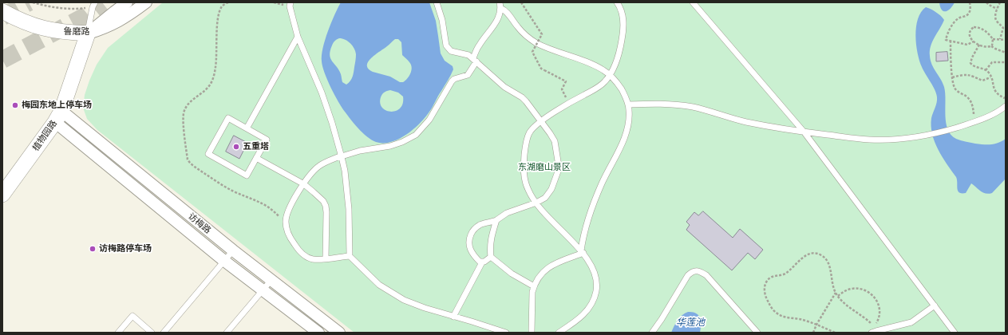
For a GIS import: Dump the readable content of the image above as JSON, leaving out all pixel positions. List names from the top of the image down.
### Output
{
  "streets": {
    "street": ["鲁磨路", "植物园路", "访梅路"]
  },
  "crossings": [
    ["鲁磨路", "植物园路"],
    ["植物园路", "访梅路"]
  ],
  "water": ["华莲池"],
  "parks": ["东湖磨山景区"],
  "places": ["梅园东地上停车场", "五重塔", "访梅路停车场"]
}
